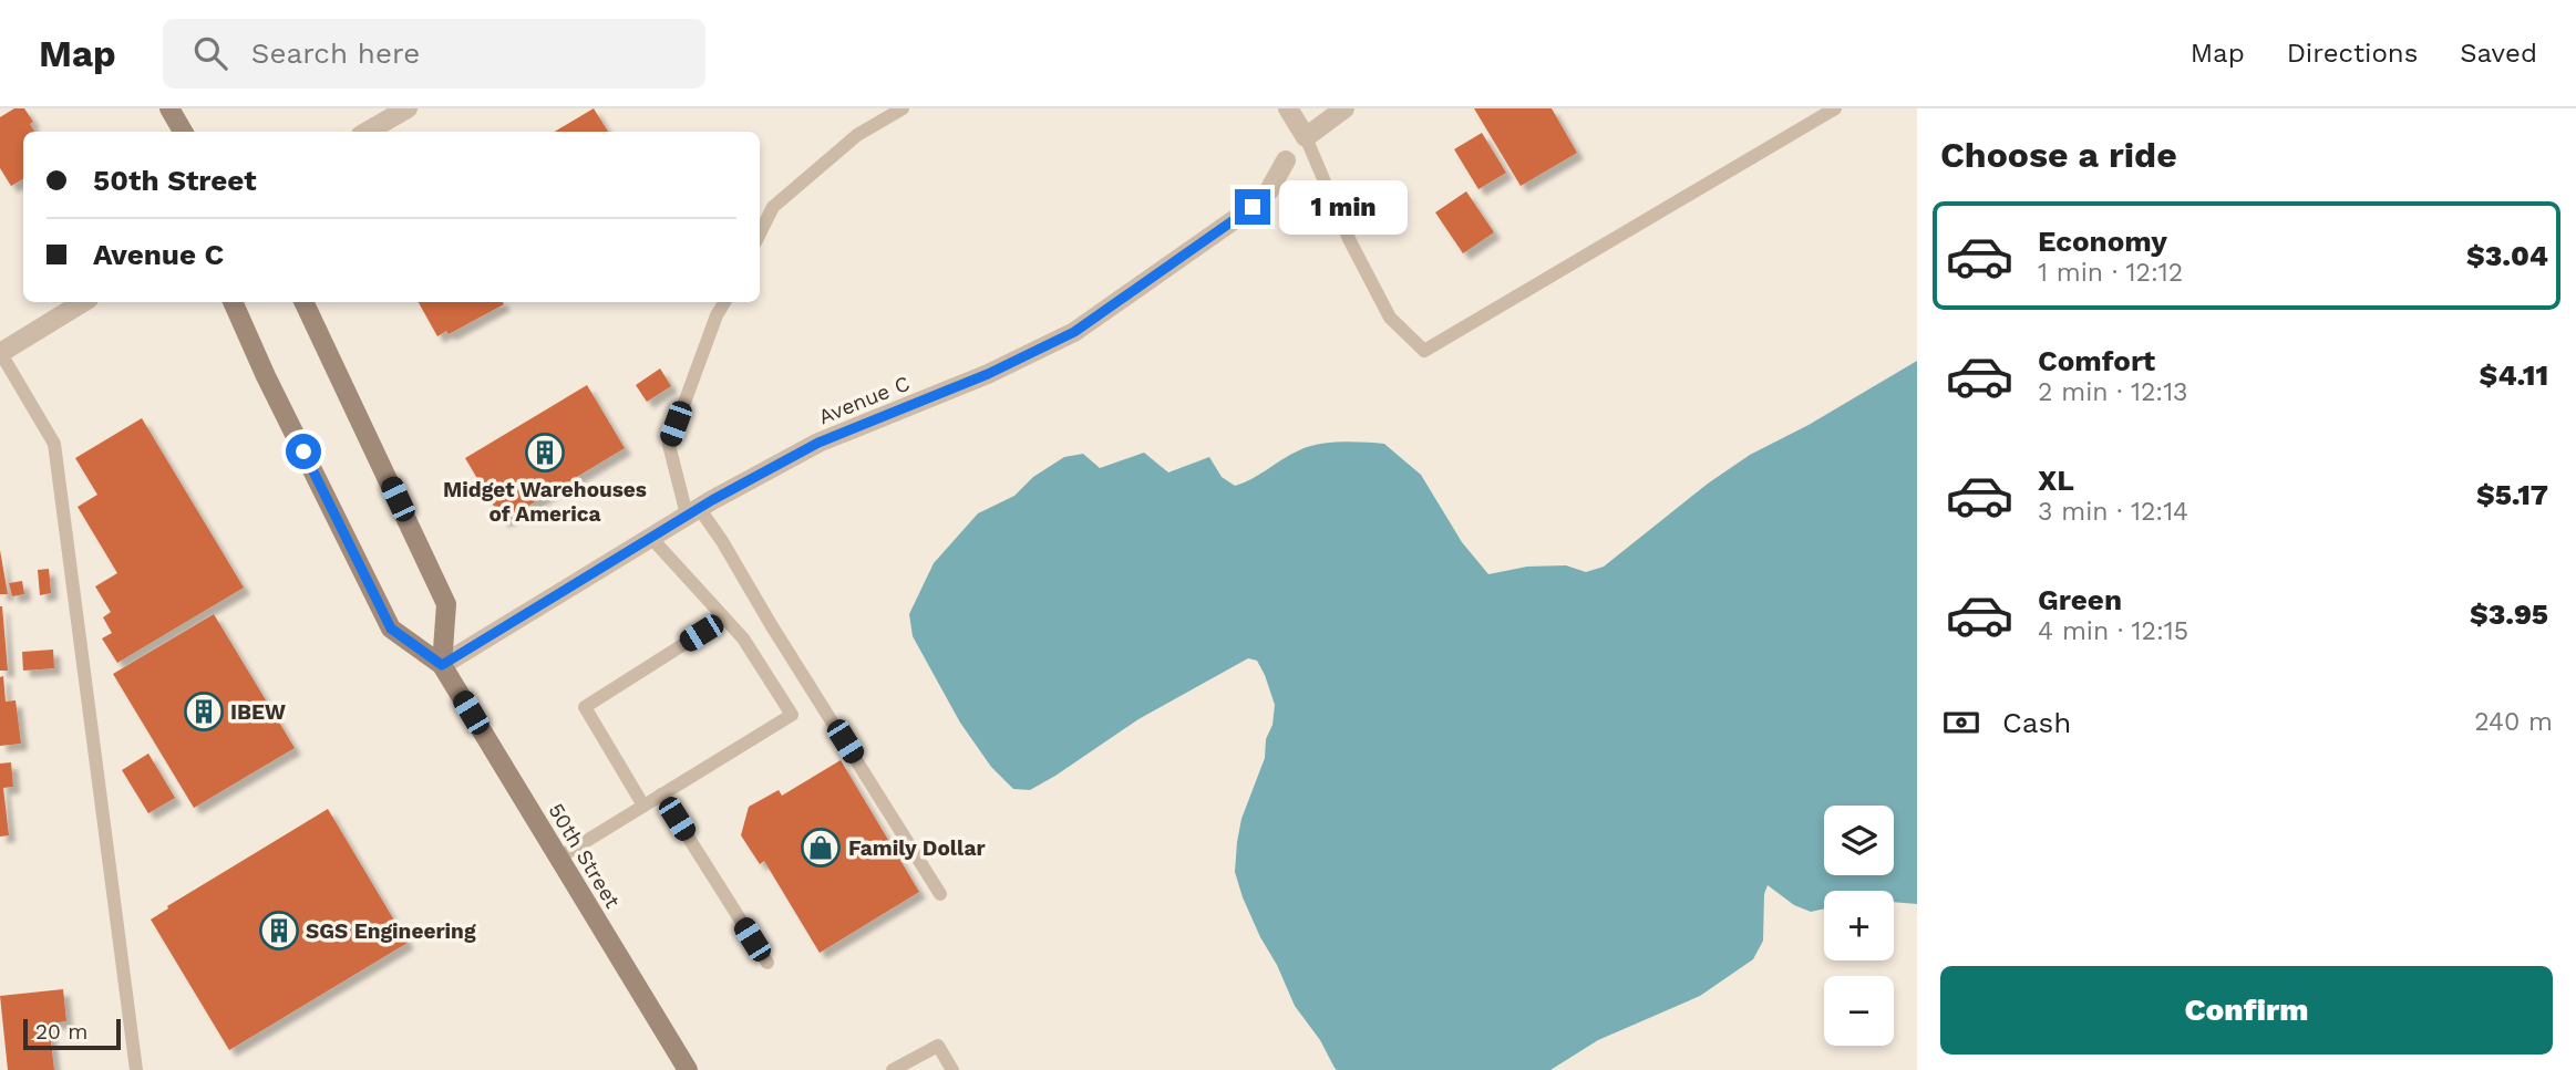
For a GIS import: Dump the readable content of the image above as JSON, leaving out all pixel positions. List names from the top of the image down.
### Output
{
  "streets": {
    "main road": ["50th Street"],
    "street": ["Avenue C"]
  },
  "crossings": [
    ["Avenue C", "50th Street"]
  ],
  "places": {
    "building": ["Midget Warehouses of America", "IBEW", "SGS Engineering"],
    "shop": ["Family Dollar"]
  },
  "scale_bar": "20 m",
  "page": {
    "header": "Map",
    "search": "Search here",
    "nav": ["Map", "Directions", "Saved"],
    "heading": "Choose a ride",
    "banner": ["50th Street", "Avenue C"],
    "bubble": "1 min",
    "list": [
      {
        "name": "Economy",
        "note": "1 min · 12:12",
        "value": "$3.04"
      },
      {
        "name": "Comfort",
        "note": "2 min · 12:13",
        "value": "$4.11"
      },
      {
        "name": "XL",
        "note": "3 min · 12:14",
        "value": "$5.17"
      },
      {
        "name": "Green",
        "note": "4 min · 12:15",
        "value": "$3.95"
      }
    ],
    "pay": ["Cash", "240 m"],
    "map_buttons": ["+", "−"],
    "buttons": "Confirm",
    "scale": "20 m"
  }
}
